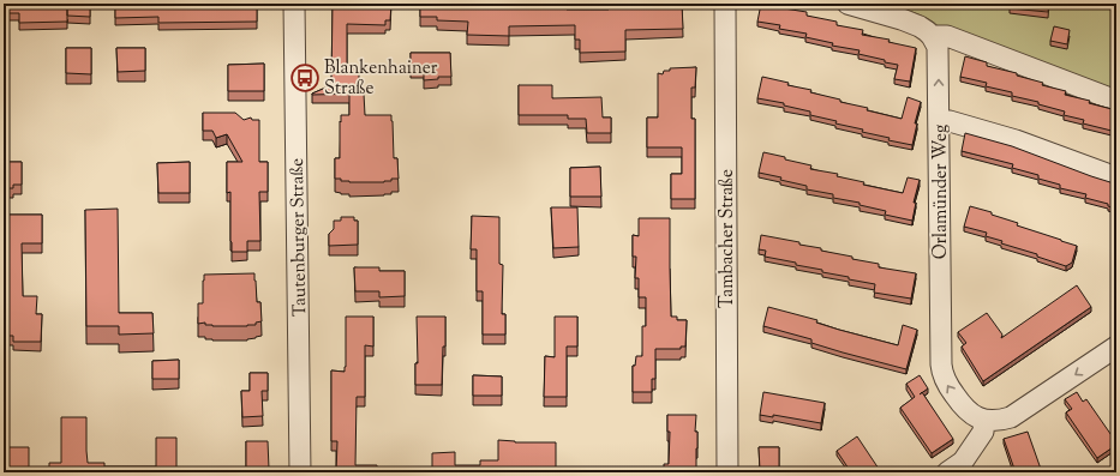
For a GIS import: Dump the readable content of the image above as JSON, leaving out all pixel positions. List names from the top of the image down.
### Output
{
  "streets": {
    "street": ["Orlamünder Weg", "Tautenburger Straße", "Tambacher Straße"]
  },
  "one_way": ["Orlamünder Weg"],
  "places": {
    "bus stop": ["Blankenhainer Straße"]
  }
}
